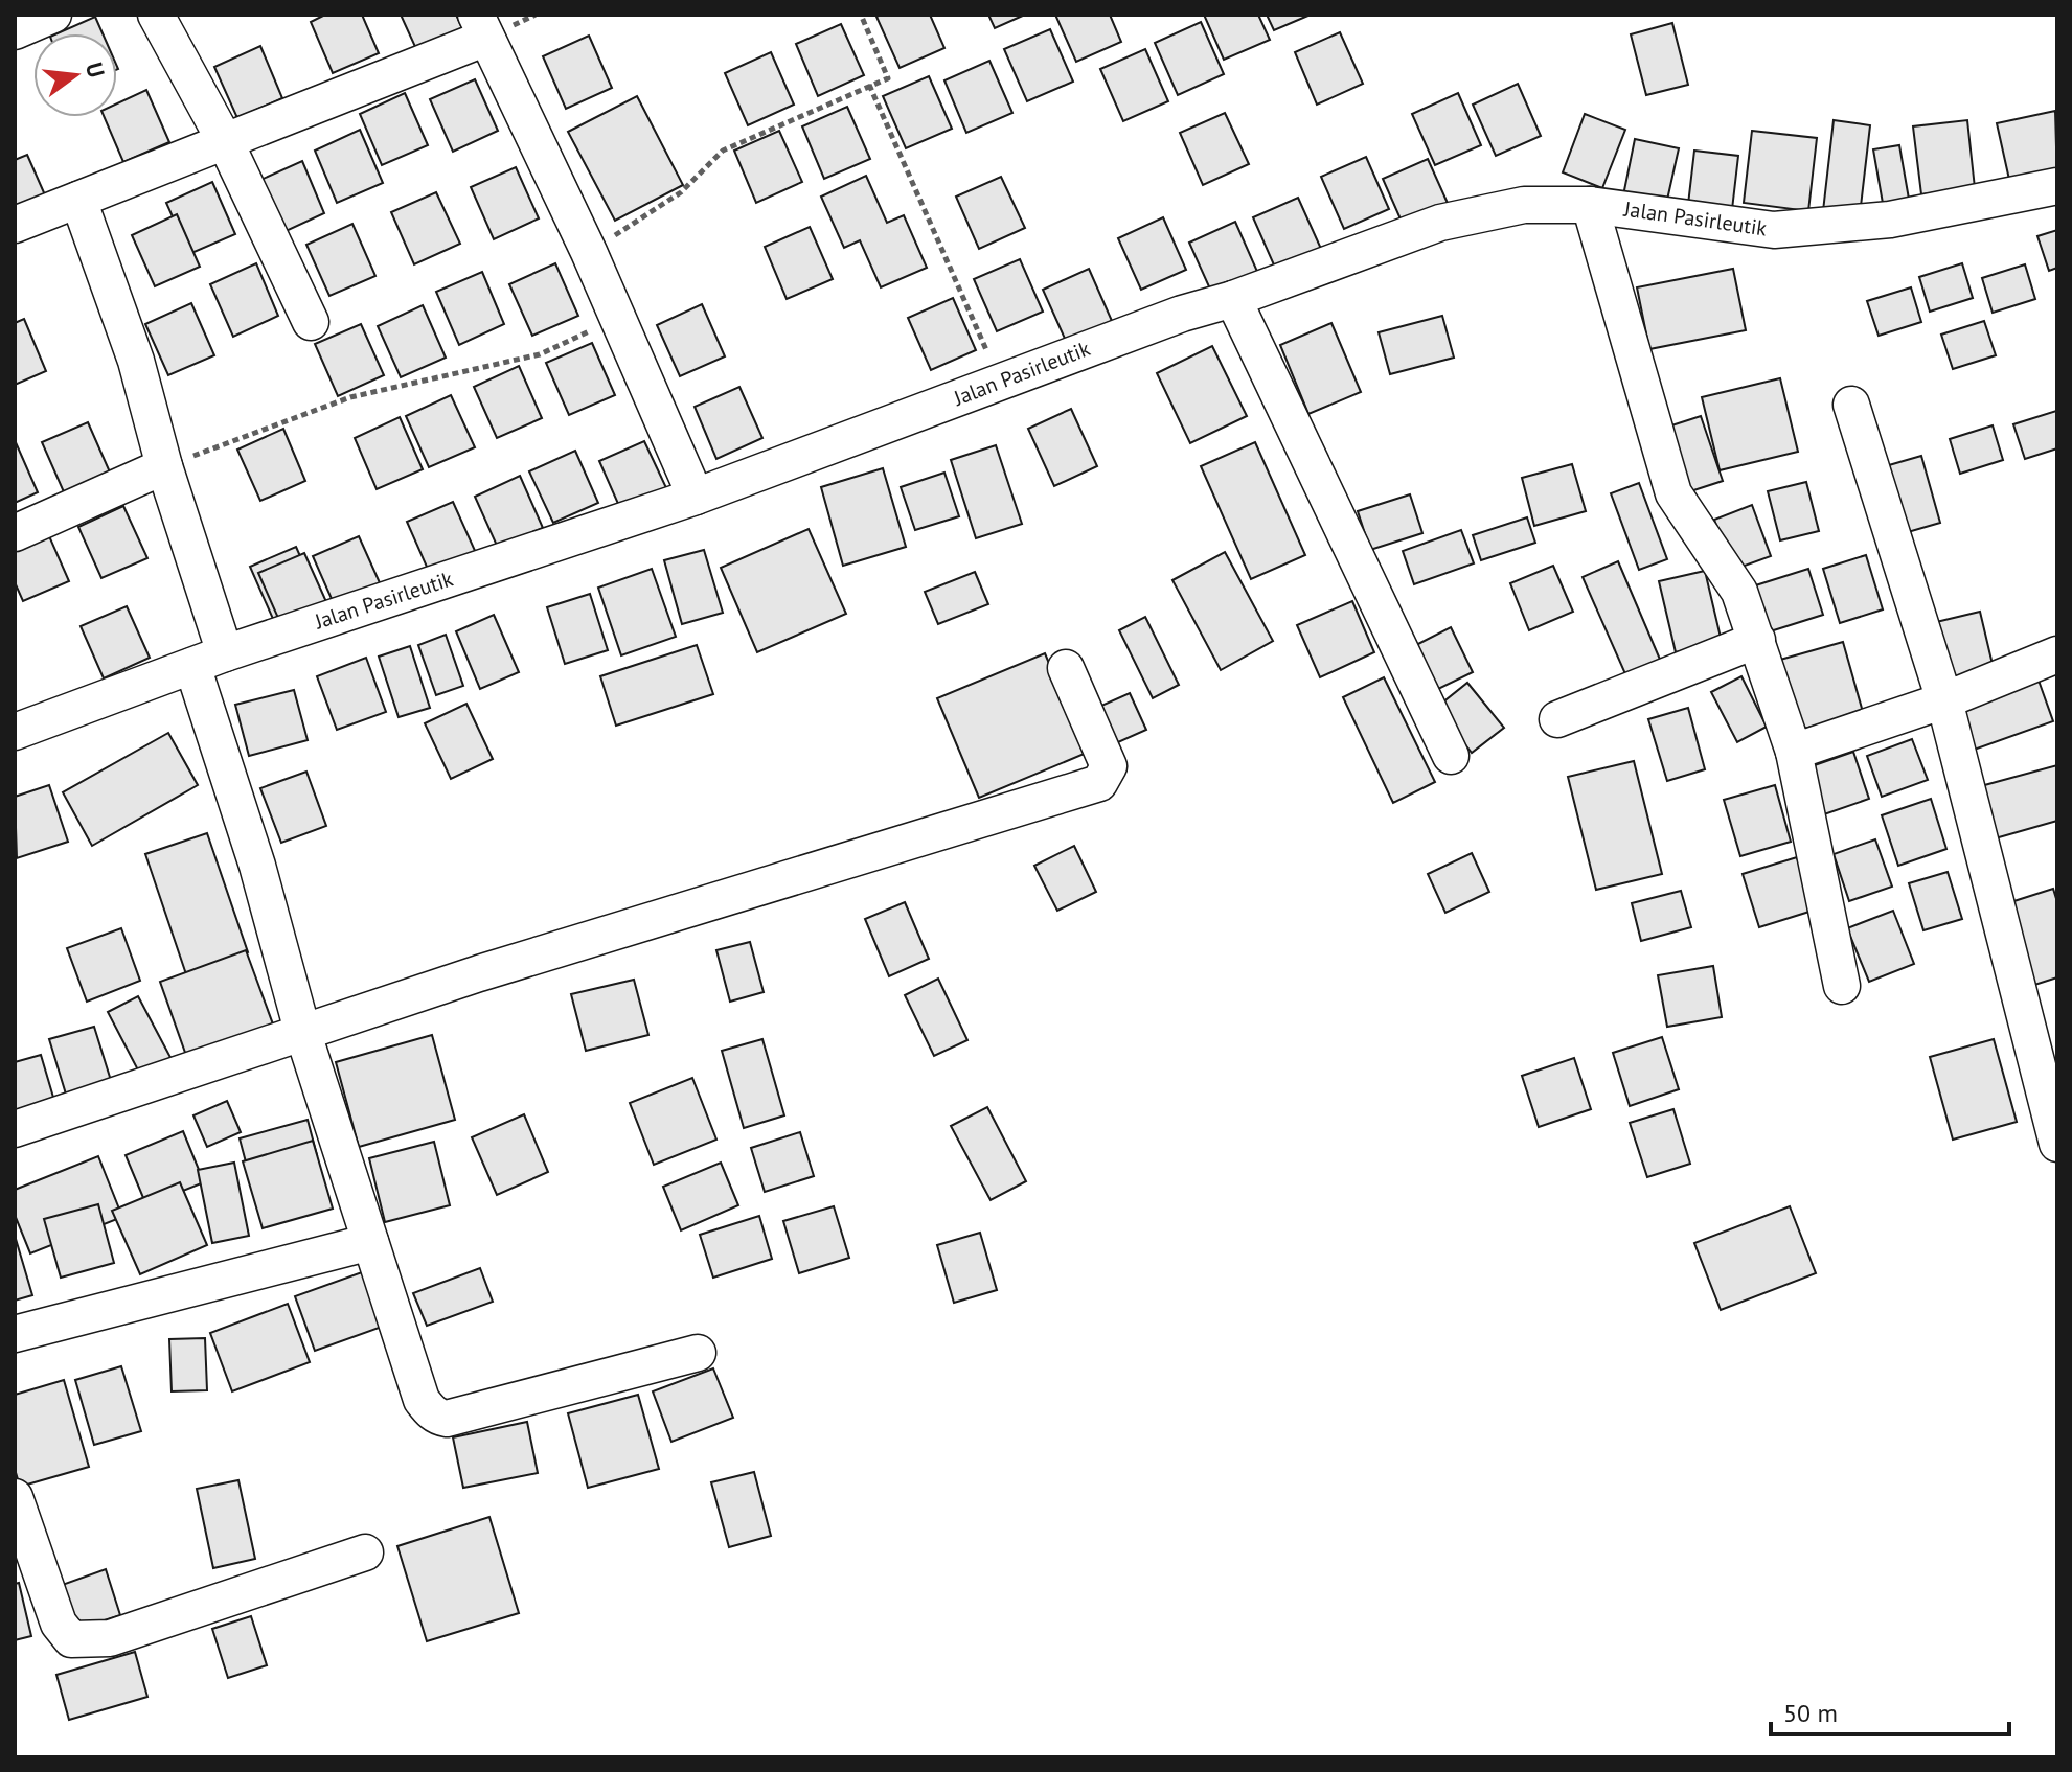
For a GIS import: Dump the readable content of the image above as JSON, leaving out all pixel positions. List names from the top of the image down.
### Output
{
  "streets": {
    "street": ["Jalan Pasirleutik"]
  },
  "scale_bar": "50 m",
  "north": "right"
}
